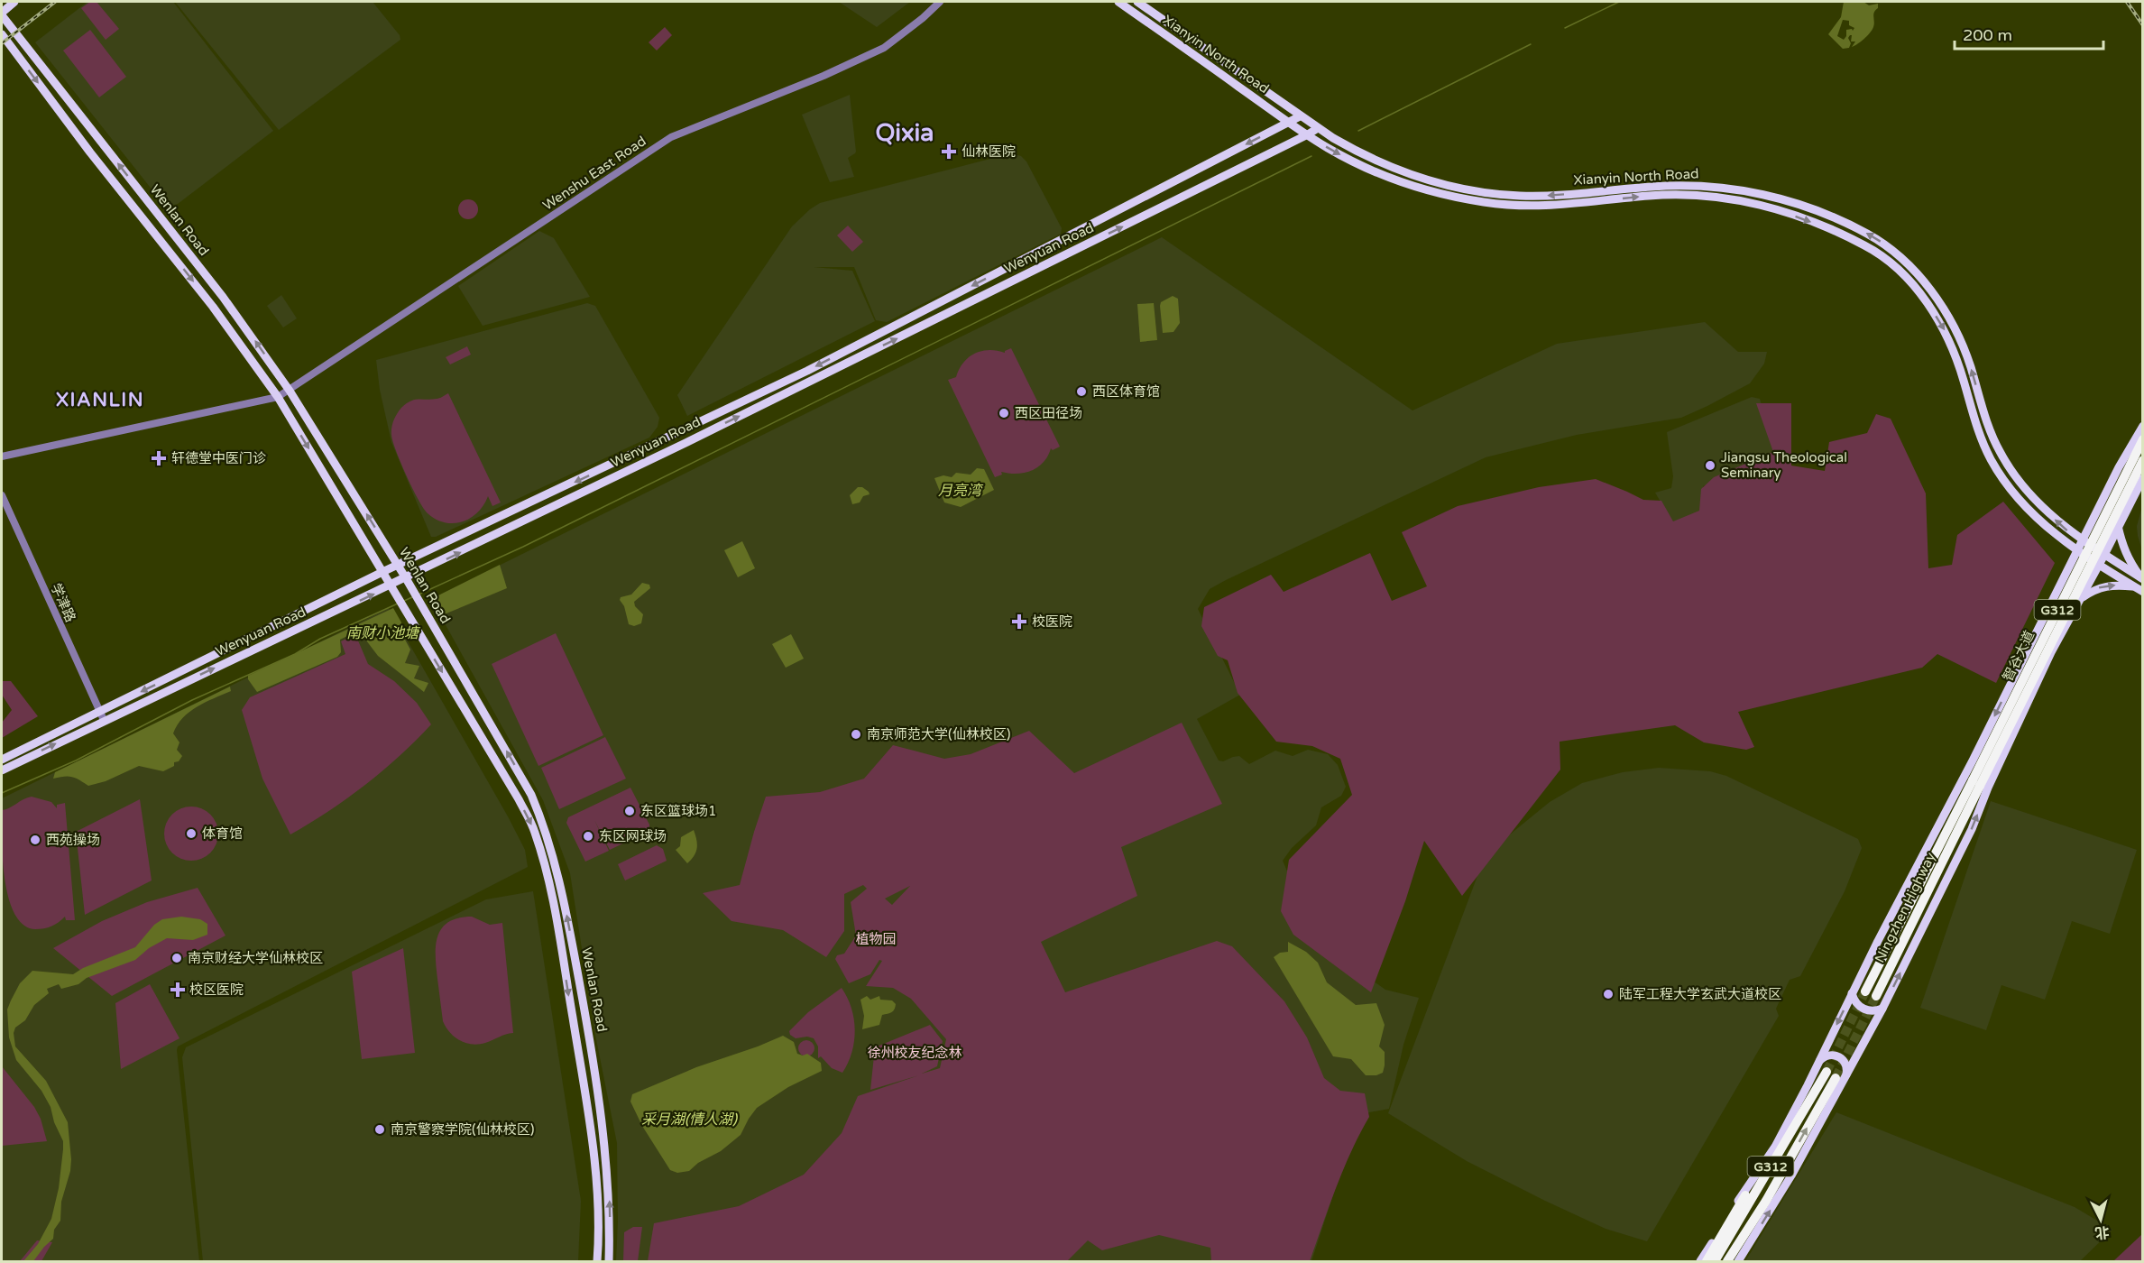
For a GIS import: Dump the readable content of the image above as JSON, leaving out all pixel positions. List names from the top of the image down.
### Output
{
  "streets": {
    "highway": ["G312", "智谷大道"],
    "main road": ["Xianyin North Road", "Wenlan Road", "Wenyuan Road"],
    "street": ["Wenshu East Road", "学津路"]
  },
  "crossings": [
    ["Xianyin North Road", "Wenyuan Road"],
    ["Wenshu East Road", "Wenlan Road"],
    ["Wenlan Road", "Wenyuan Road"],
    ["Wenyuan Road", "学津路"]
  ],
  "districts": ["Qixia", "XIANLIN"],
  "water": ["月亮湾", "南财小池塘", "采月湖(情人湖)"],
  "parks": ["植物园", "徐州校友纪念林"],
  "places": {
    "health": [
      "仙林医院",
      "轩德堂中医门诊",
      "校医院",
      "校区医院"
    ],
    "other": [
      "西区体育馆",
      "西区田径场",
      "Jiangsu Theological Seminary",
      "南京师范大学(仙林校区)",
      "东区篮球场1",
      "体育馆",
      "东区网球场",
      "西苑操场",
      "南京财经大学仙林校区",
      "陆军工程大学玄武大道校区",
      "南京警察学院(仙林校区)"
    ]
  },
  "scale_bar": "200 m",
  "north": "bottom"
}
